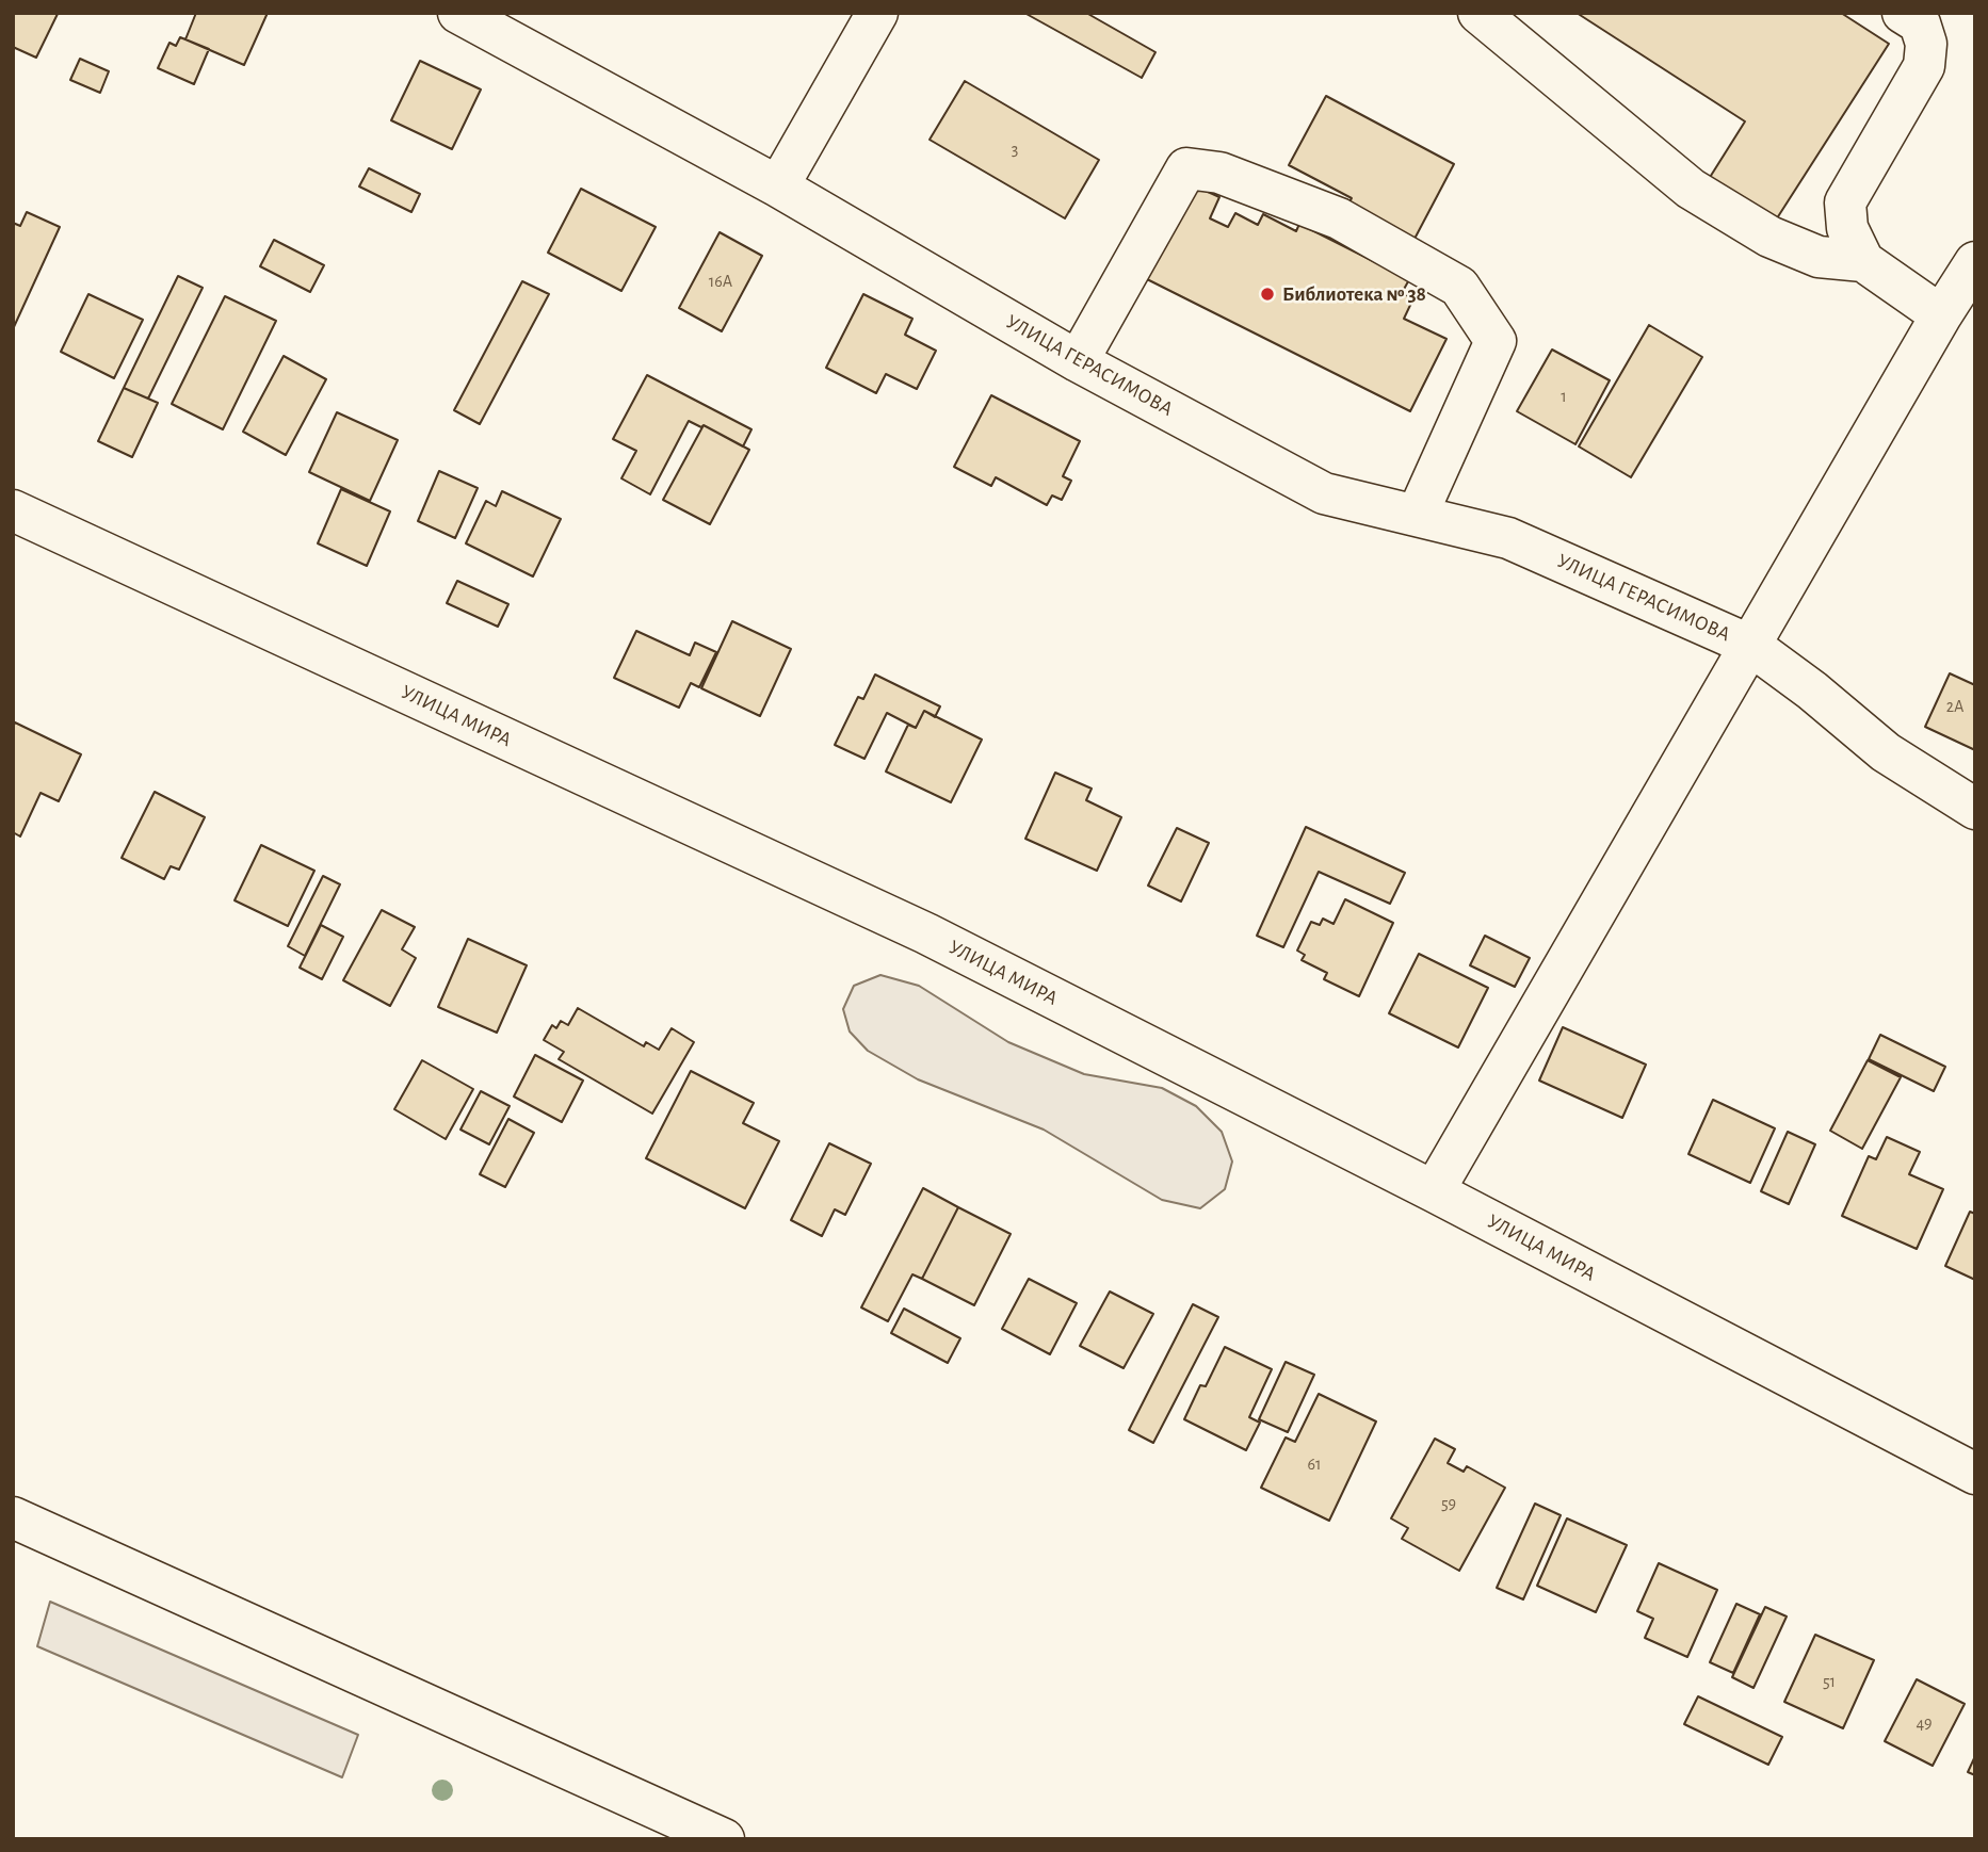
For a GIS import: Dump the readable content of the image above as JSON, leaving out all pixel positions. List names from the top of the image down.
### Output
{
  "streets": {
    "main road": ["УЛИЦА ГЕРАСИМОВА", "УЛИЦА МИРА"]
  },
  "places": ["Библиотека № 38"],
  "house_numbers": [
    "3",
    "16А",
    "1",
    "2А",
    "61",
    "59",
    "51",
    "49"
  ]
}
